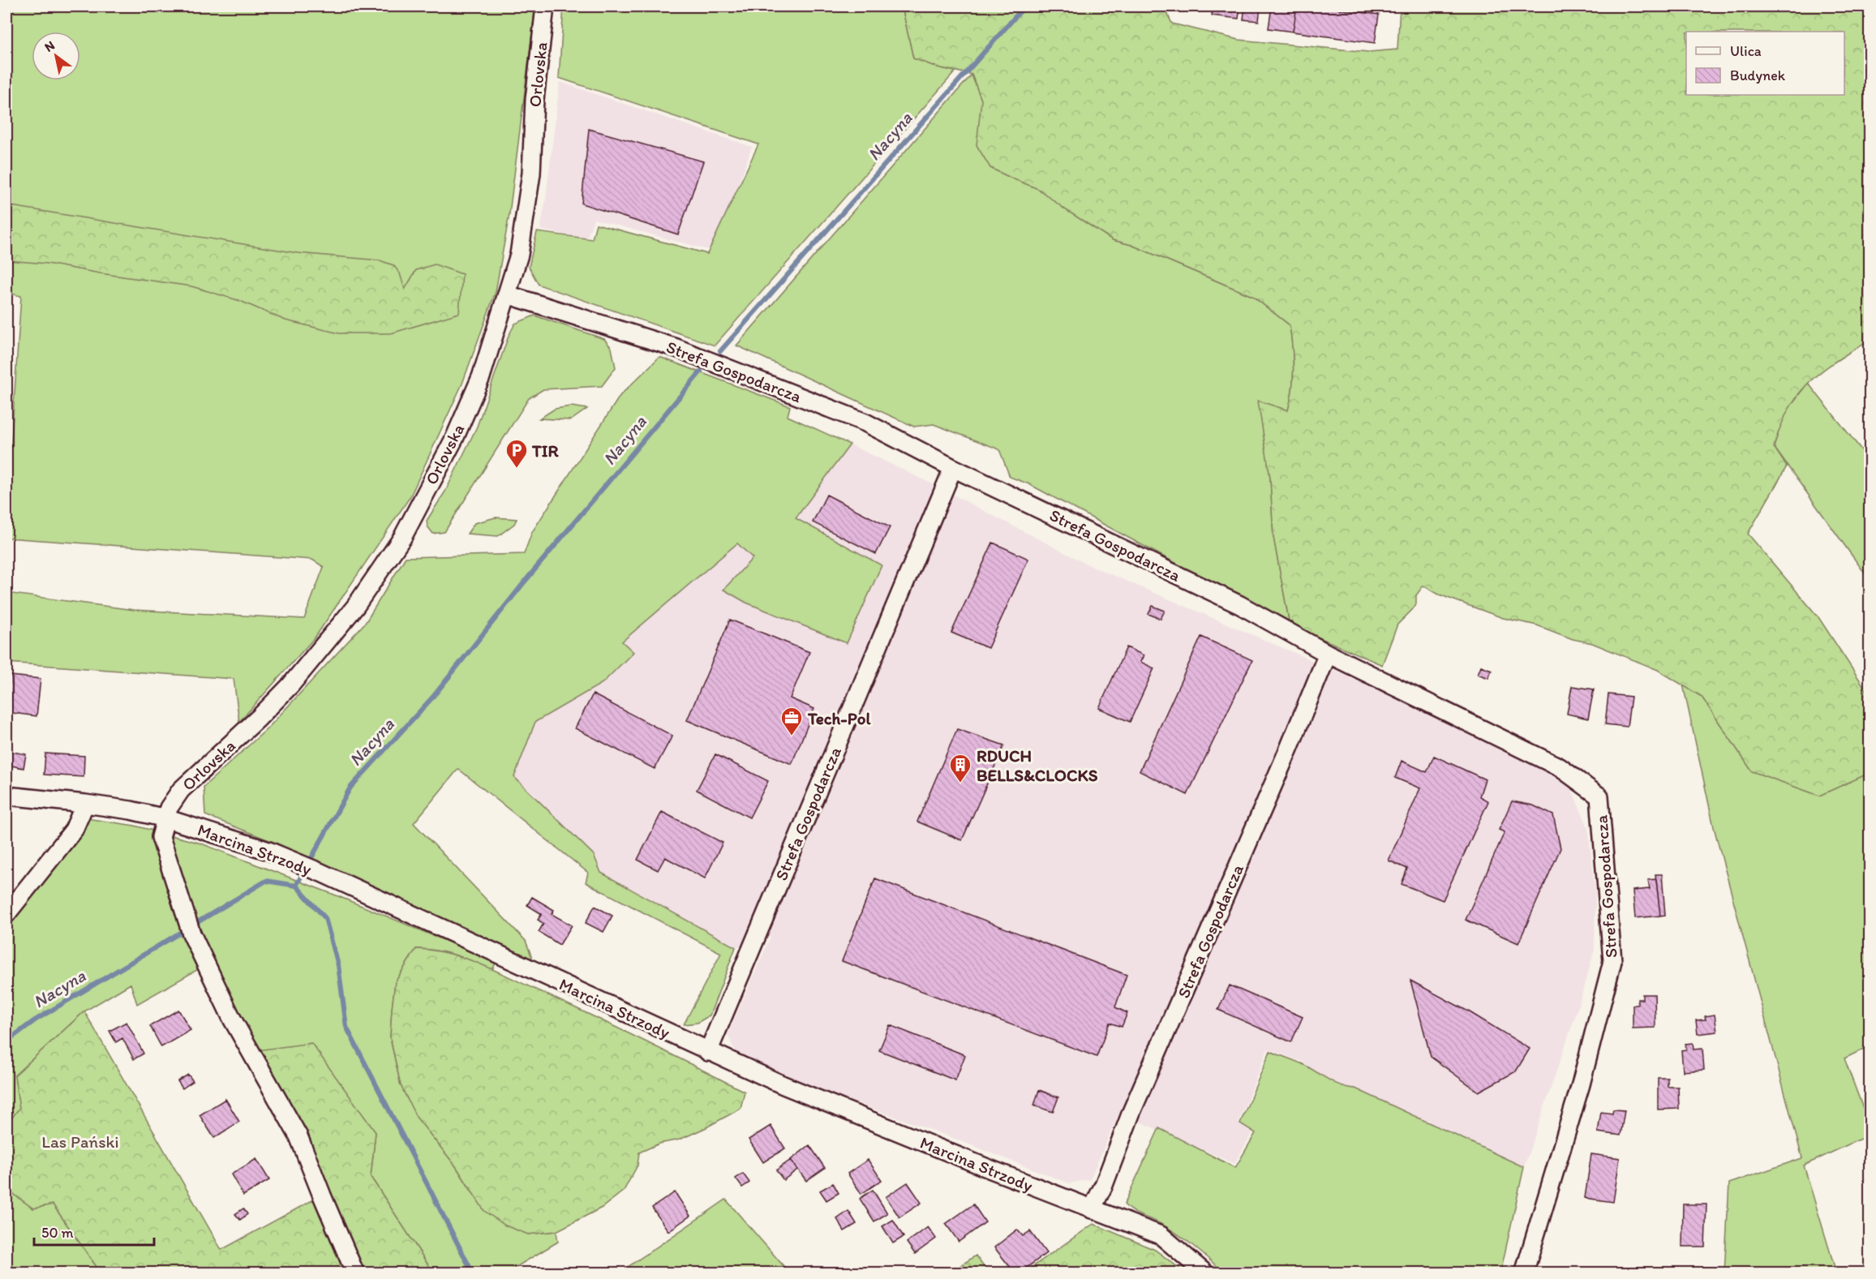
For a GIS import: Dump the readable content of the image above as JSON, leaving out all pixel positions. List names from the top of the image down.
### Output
{
  "streets": {
    "street": ["Orlovska", "Strefa Gospodarcza", "Marcina Strzody"]
  },
  "crossings": [
    ["Orlovska", "Strefa Gospodarcza"],
    ["Orlovska", "Marcina Strzody"],
    ["Strefa Gospodarcza", "Marcina Strzody"]
  ],
  "water": ["Nacyna"],
  "parks": ["Las Pański"],
  "places": {
    "parking": ["TIR"],
    "office": ["Tech-Pol"],
    "building": ["RDUCH BELLS&CLOCKS"]
  },
  "legend": ["Ulica", "Budynek"],
  "scale_bar": "50 m",
  "north": "top left"
}
